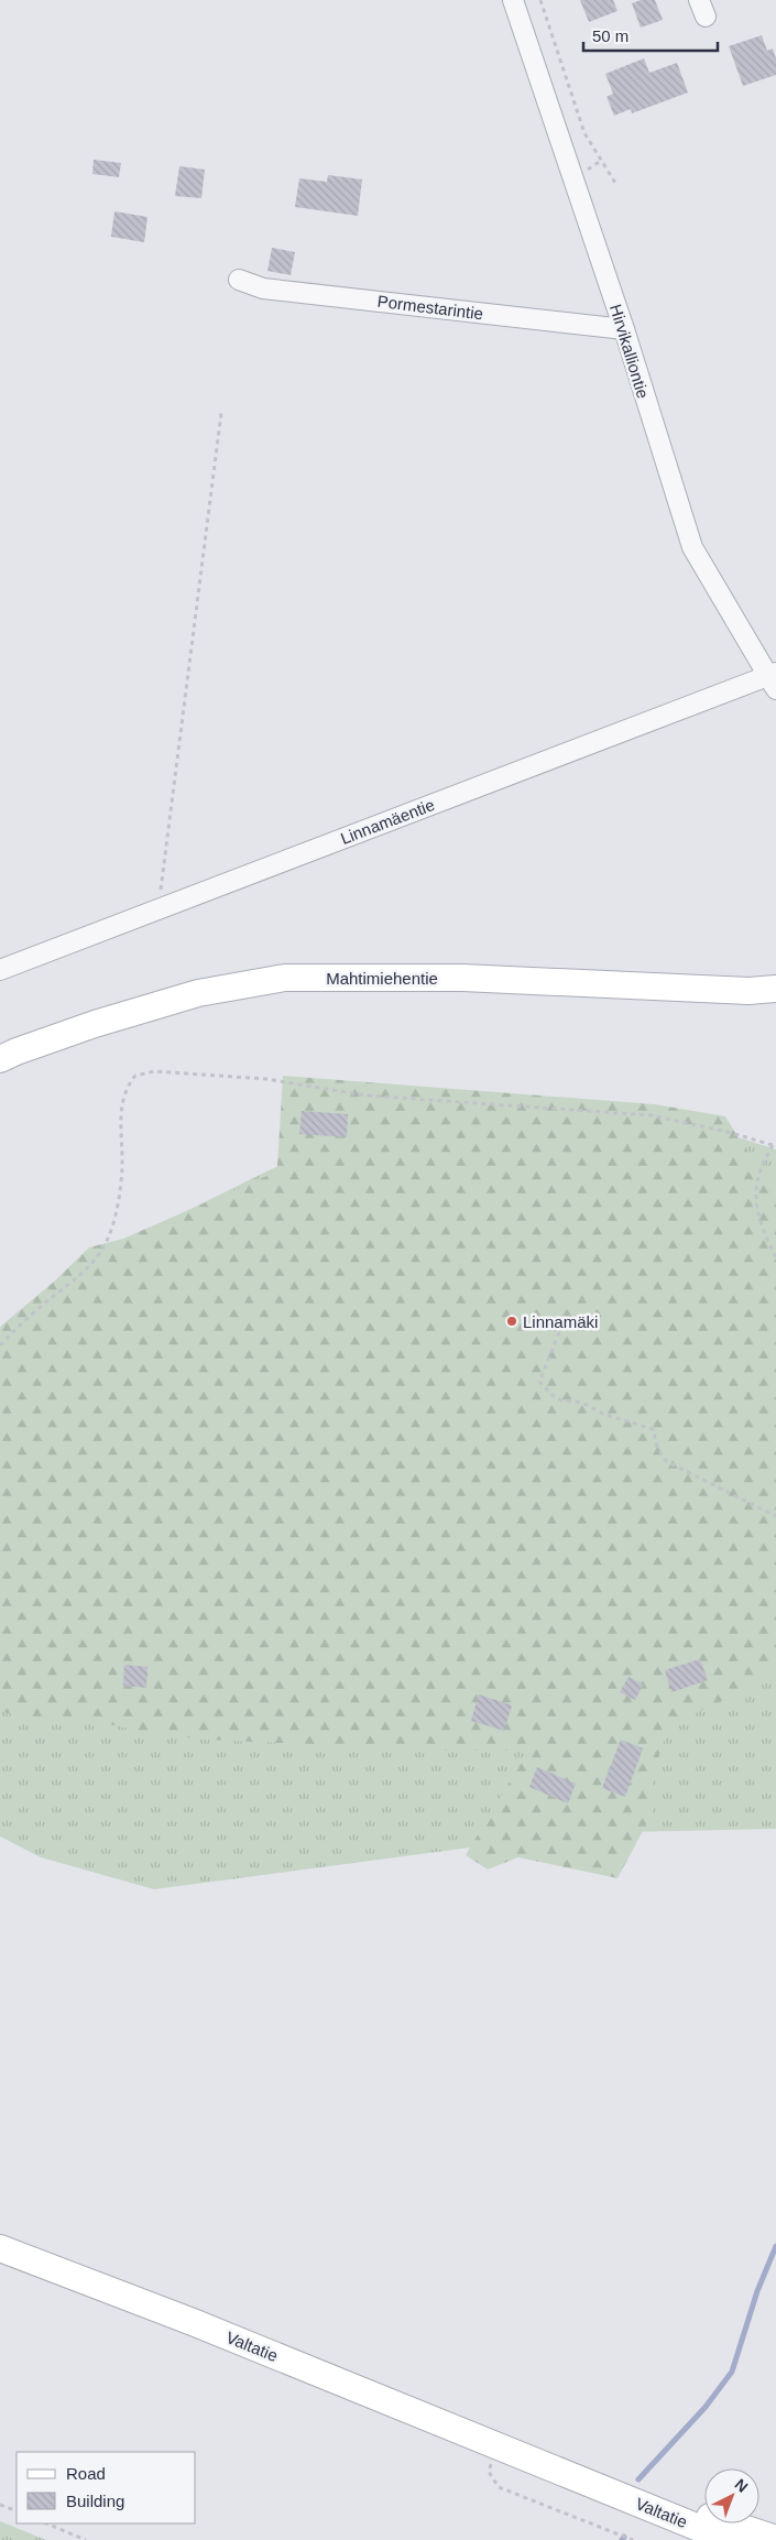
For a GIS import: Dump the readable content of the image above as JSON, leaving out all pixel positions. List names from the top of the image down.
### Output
{
  "streets": {
    "main road": ["Mahtimiehentie", "Valtatie"],
    "street": ["Pormestarintie", "Hirvikalliontie", "Linnamäentie"]
  },
  "crossings": [
    ["Pormestarintie", "Hirvikalliontie"],
    ["Hirvikalliontie", "Linnamäentie"]
  ],
  "places": ["Linnamäki"],
  "legend": ["Road", "Building"],
  "scale_bar": "50 m",
  "north": "top right"
}
